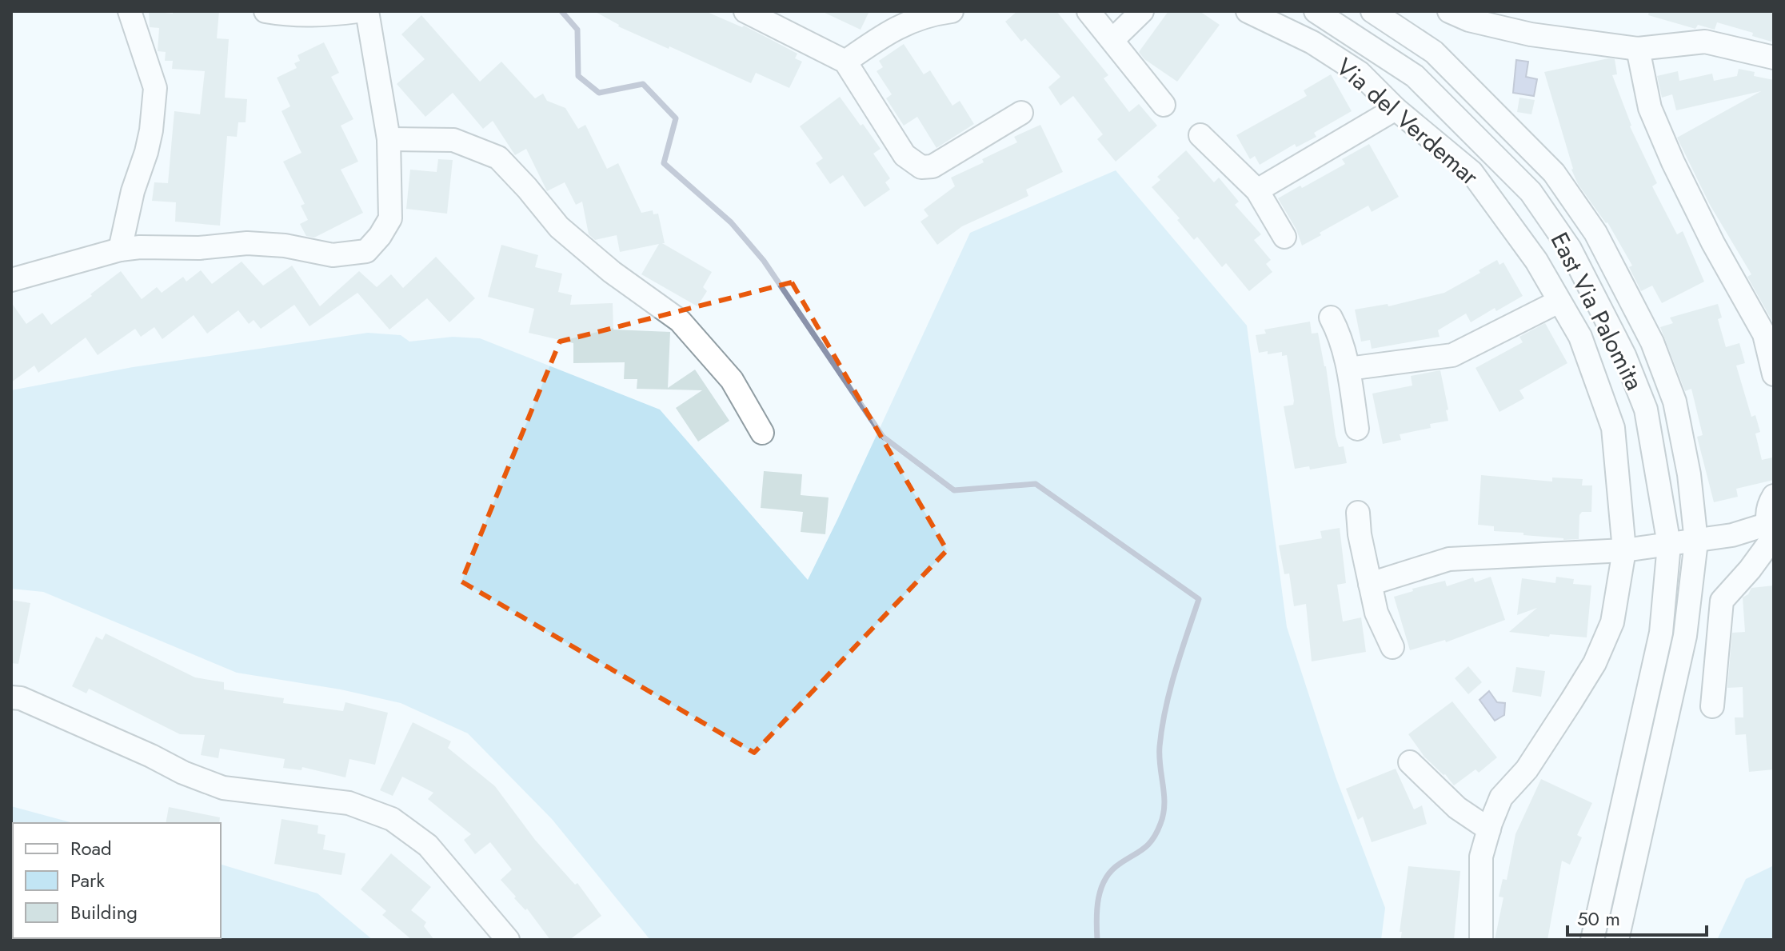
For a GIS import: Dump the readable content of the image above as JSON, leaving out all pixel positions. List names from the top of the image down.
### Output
{
  "streets": {
    "street": ["Via del Verdemar", "East Via Palomita"]
  },
  "legend": ["Road", "Park", "Building"],
  "scale_bar": "50 m"
}
